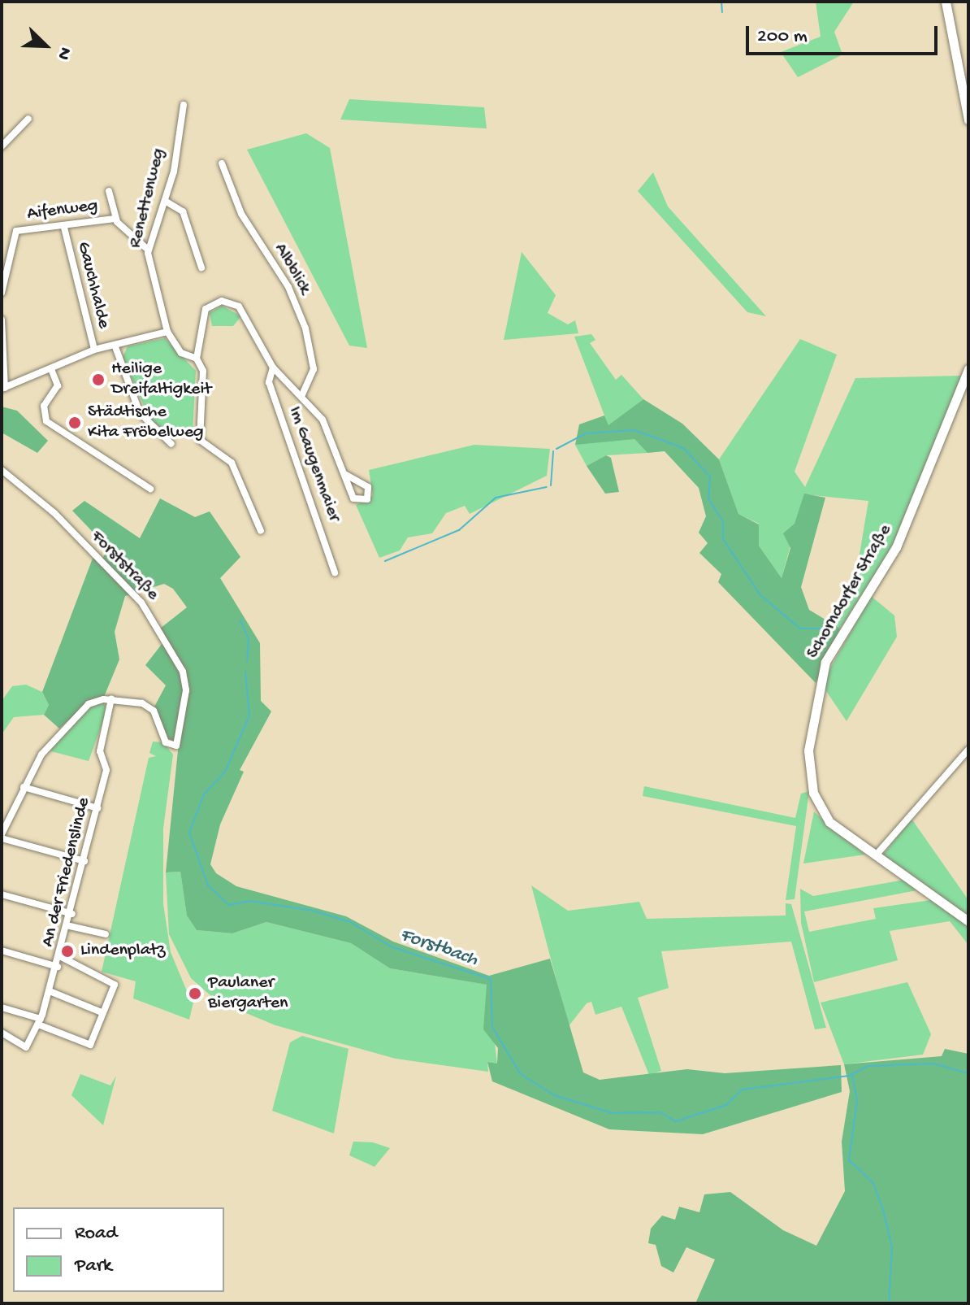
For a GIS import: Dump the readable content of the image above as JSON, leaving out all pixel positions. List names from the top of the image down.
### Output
{
  "streets": {
    "main road": ["Schorndorfer Straße"],
    "street": [
      "Renettenweg",
      "Aifenweg",
      "Albblick",
      "Gauchhalde",
      "Im Gaugenmaier",
      "Forststraße",
      "An der Friedenslinde"
    ]
  },
  "crossings": [
    ["Renettenweg", "Aifenweg"],
    ["Aifenweg", "Gauchhalde"],
    ["Forststraße", "An der Friedenslinde"]
  ],
  "water": ["Forstbach"],
  "places": [
    "Heilige Dreifaltigkeit",
    "Städtische Kita Fröbelweg",
    "Lindenplatz",
    "Paulaner Biergarten"
  ],
  "legend": ["Road", "Park"],
  "scale_bar": "200 m",
  "north": "bottom right"
}
